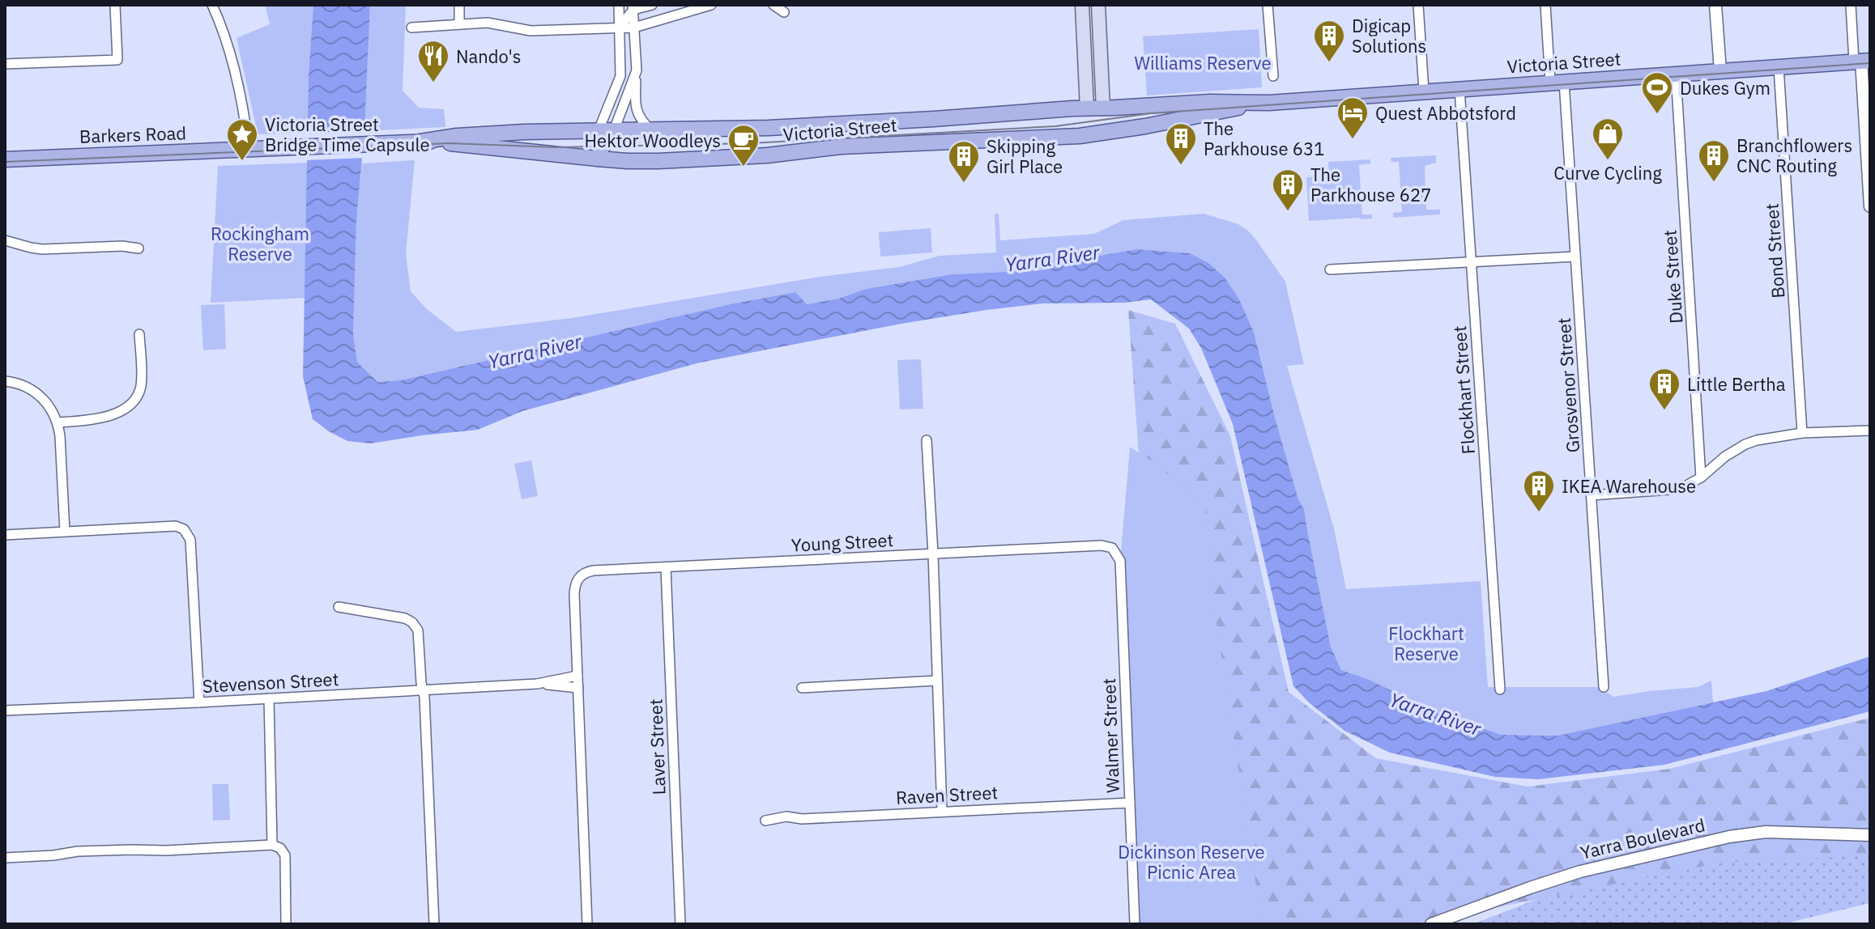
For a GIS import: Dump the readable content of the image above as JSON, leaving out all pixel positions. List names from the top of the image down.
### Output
{
  "streets": {
    "main road": ["Victoria Street", "Barkers Road"],
    "street": [
      "Bond Street",
      "Duke Street",
      "Grosvenor Street",
      "Flockhart Street",
      "Young Street",
      "Stevenson Street",
      "Walmer Street",
      "Laver Street",
      "Raven Street",
      "Yarra Boulevard"
    ]
  },
  "crossings": [
    ["Victoria Street", "Barkers Road"],
    ["Victoria Street", "Bond Street"],
    ["Victoria Street", "Duke Street"],
    ["Victoria Street", "Grosvenor Street"],
    ["Victoria Street", "Flockhart Street"],
    ["Young Street", "Stevenson Street"],
    ["Young Street", "Walmer Street"],
    ["Young Street", "Laver Street"],
    ["Walmer Street", "Raven Street"]
  ],
  "water": ["Yarra River"],
  "parks": [
    "Williams Reserve",
    "Rockingham Reserve",
    "Flockhart Reserve",
    "Dickinson Reserve Picnic Area"
  ],
  "places": {
    "building": [
      "Digicap Solutions",
      "The Parkhouse 631",
      "Branchflowers CNC Routing",
      "Skipping Girl Place",
      "The Parkhouse 627",
      "Little Bertha",
      "IKEA Warehouse"
    ],
    "restaurant": ["Nando's"],
    "sports": ["Dukes Gym"],
    "hotel": ["Quest Abbotsford"],
    "shop": ["Curve Cycling"],
    "place": ["Victoria Street Bridge Time Capsule"],
    "cafe": ["Hektor Woodleys"]
  }
}
